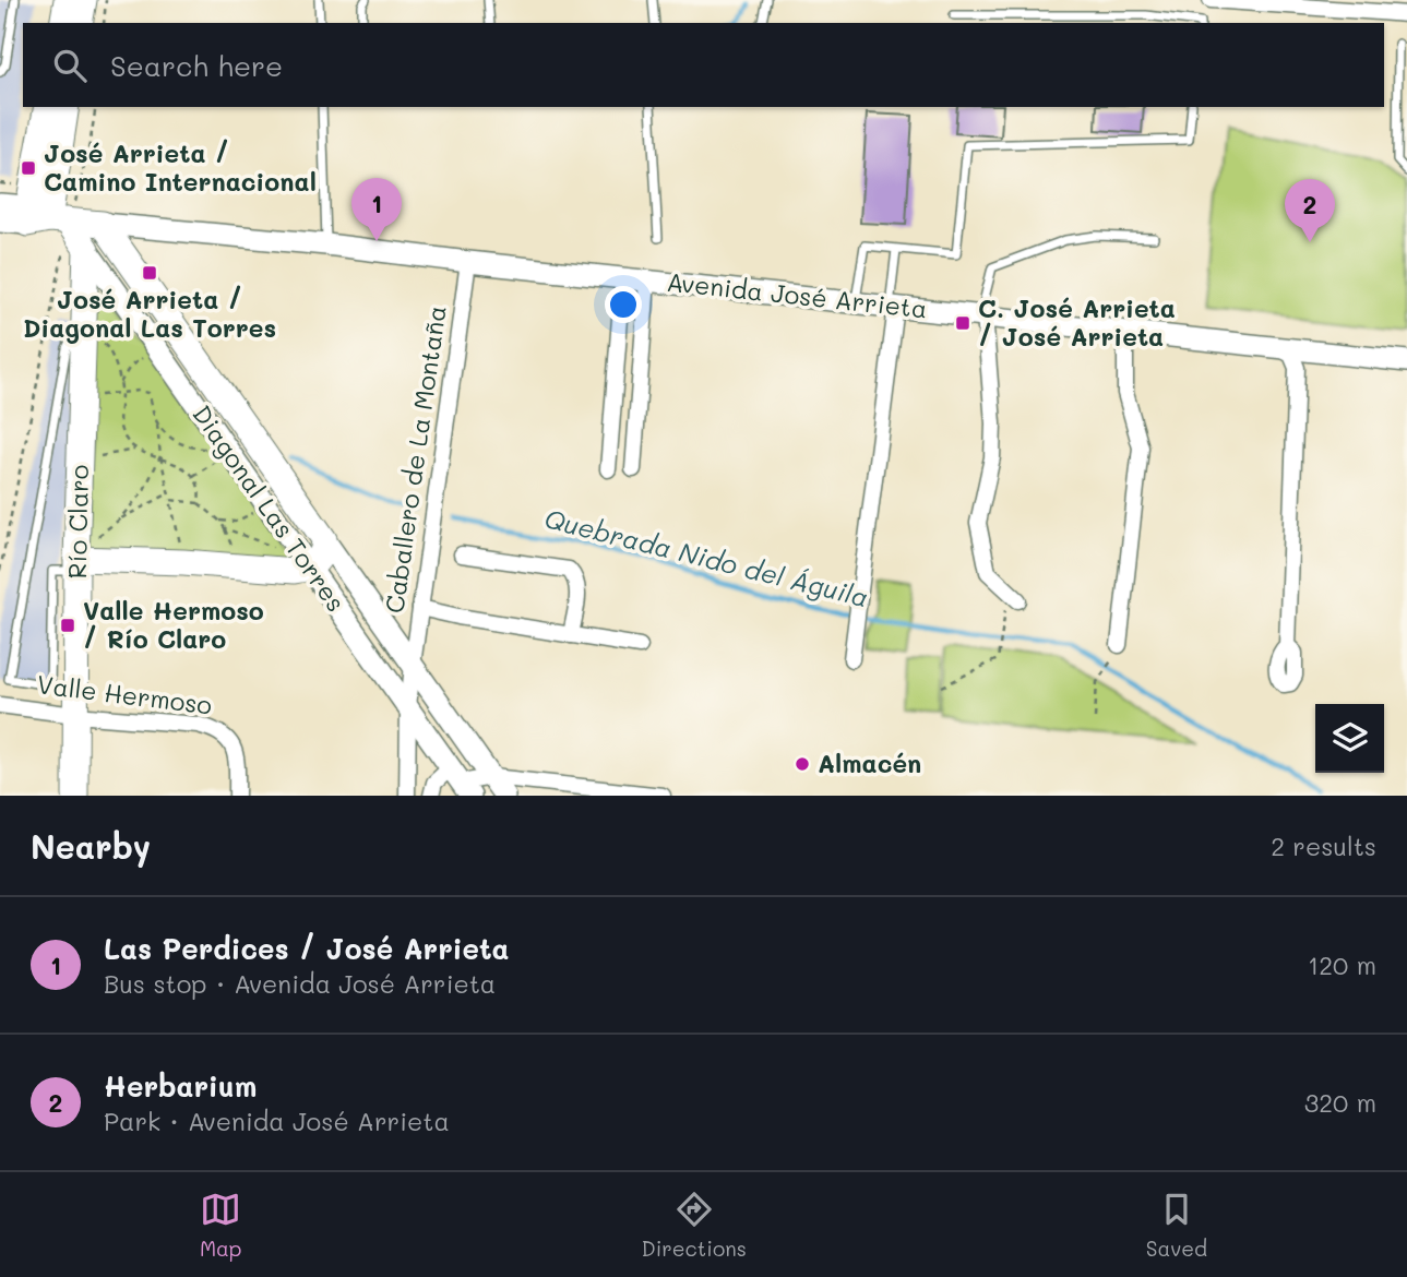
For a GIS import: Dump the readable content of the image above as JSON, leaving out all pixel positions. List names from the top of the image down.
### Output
{
  "streets": {
    "main road": ["Avenida José Arrieta", "Diagonal Las Torres", "Río Claro"],
    "street": ["Caballero de La Montaña", "Valle Hermoso"]
  },
  "crossings": [
    ["Avenida José Arrieta", "Caballero de La Montaña"],
    ["Avenida José Arrieta", "Diagonal Las Torres"],
    ["Caballero de La Montaña", "Diagonal Las Torres"],
    ["Diagonal Las Torres", "Río Claro"],
    ["Río Claro", "Valle Hermoso"]
  ],
  "water": ["Quebrada Nido del Águila"],
  "places": {
    "transit": [
      "José Arrieta / Camino Internacional",
      "José Arrieta / Diagonal Las Torres",
      "C. José Arrieta / José Arrieta",
      "Valle Hermoso / Río Claro"
    ],
    "other": ["Almacén"]
  },
  "page": {
    "search": "Search here",
    "pins": ["1", "2"],
    "heading": ["Nearby", "2 results"],
    "list": [
      {
        "mark": "1",
        "name": "Las Perdices / José Arrieta",
        "note": "Bus stop · Avenida José Arrieta",
        "value": "120 m"
      },
      {
        "mark": "2",
        "name": "Herbarium",
        "note": "Park · Avenida José Arrieta",
        "value": "320 m"
      }
    ],
    "nav": ["Map", "Directions", "Saved"]
  }
}
